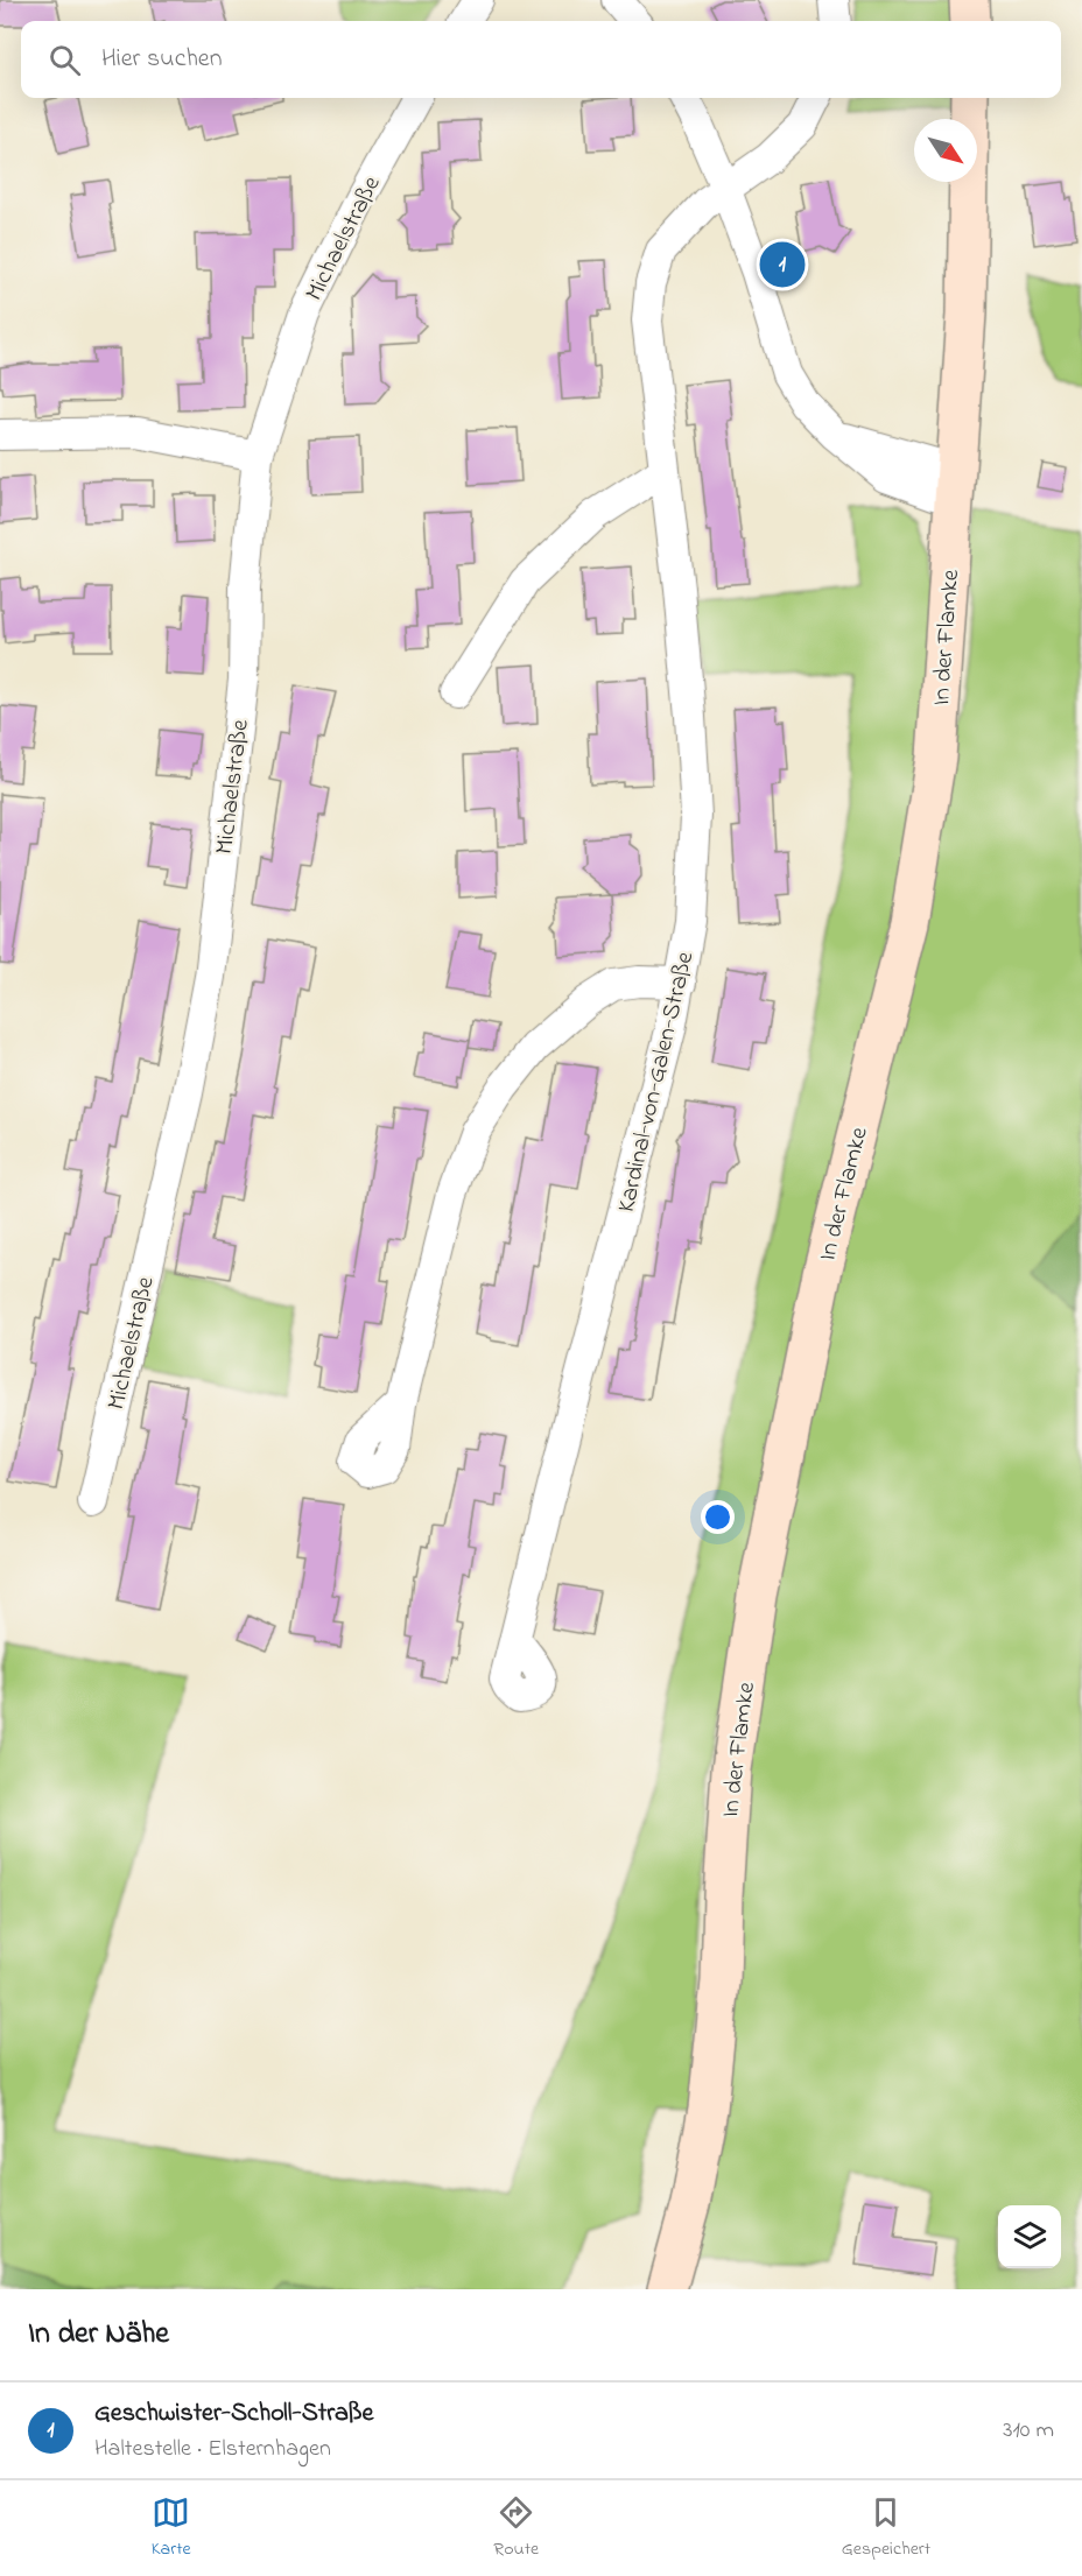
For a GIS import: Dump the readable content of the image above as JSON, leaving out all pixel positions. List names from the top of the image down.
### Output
{
  "streets": {
    "main road": ["In der Flamke"],
    "street": ["Michaelstraße", "Kardinal-von-Galen-Straße"]
  },
  "north": "bottom right",
  "page": {
    "search": "Hier suchen",
    "pins": "1",
    "heading": "In der Nähe",
    "list": [
      {
        "mark": "1",
        "name": "Geschwister-Scholl-Straße",
        "note": "Haltestelle · Elsternhagen",
        "value": "310 m"
      }
    ],
    "nav": ["Karte", "Route", "Gespeichert"]
  }
}
